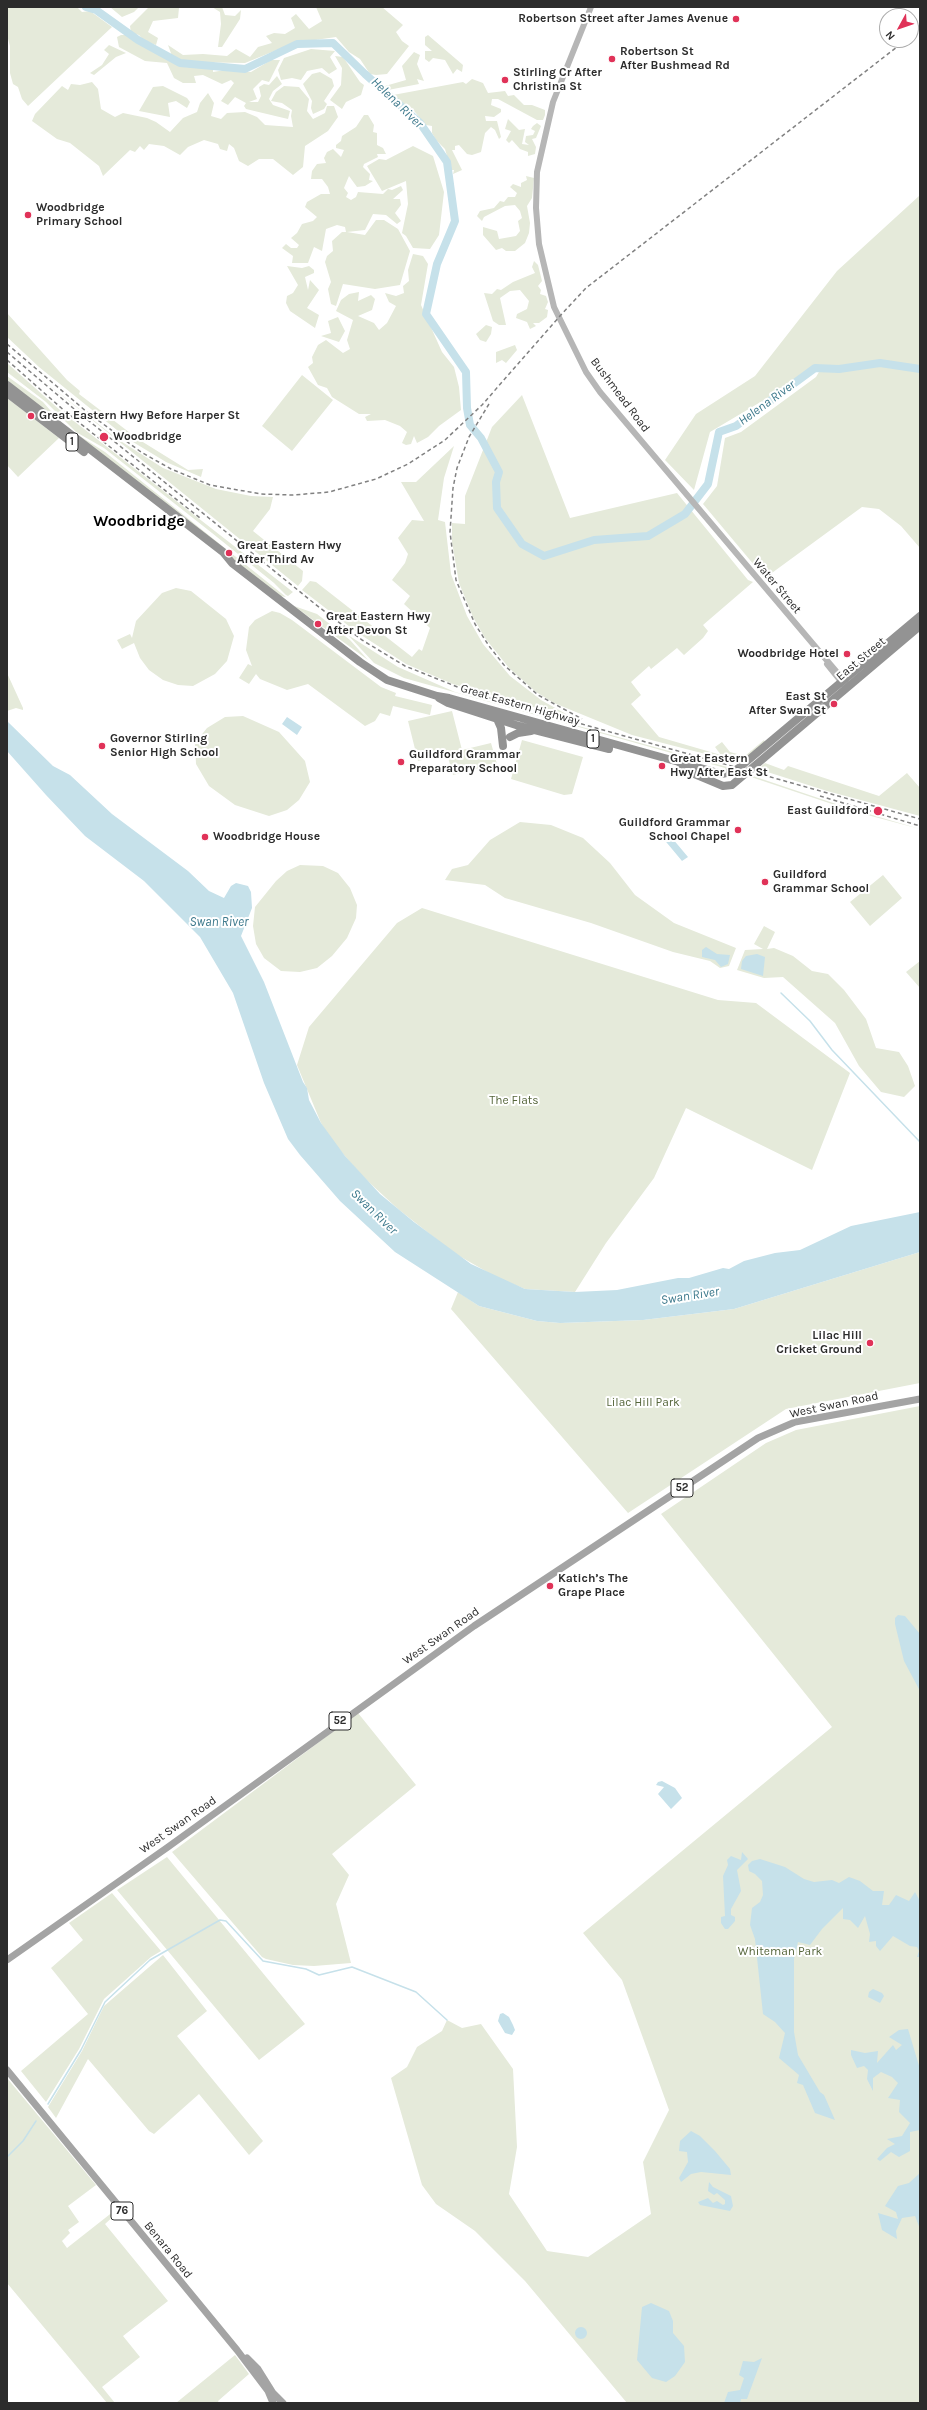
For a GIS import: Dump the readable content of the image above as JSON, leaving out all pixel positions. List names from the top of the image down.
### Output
{
  "streets": {
    "highway": ["1", "East Street", "Great Eastern Highway"],
    "main road": [
      "Bushmead Road",
      "Water Street",
      "West Swan Road",
      "52",
      "76",
      "Benara Road"
    ]
  },
  "crossings": [
    ["Bushmead Road", "Water Street"],
    ["Water Street", "East Street"],
    ["East Street", "Great Eastern Highway"]
  ],
  "districts": ["Woodbridge"],
  "water": ["Helena River", "Swan River"],
  "parks": ["The Flats", "Lilac Hill Park", "Whiteman Park"],
  "places": [
    "Robertson Street after James Avenue",
    "Robertson St After Bushmead Rd",
    "Stirling Cr After Christina St",
    "Woodbridge Primary School",
    "Great Eastern Hwy Before Harper St",
    "Woodbridge",
    "Great Eastern Hwy After Third Av",
    "Great Eastern Hwy After Devon St",
    "Woodbridge Hotel",
    "East St After Swan St",
    "Governor Stirling Senior High School",
    "Guildford Grammar Preparatory School",
    "Great Eastern Hwy After East St",
    "East Guildford",
    "Guildford Grammar School Chapel",
    "Woodbridge House",
    "Guildford Grammar School",
    "Lilac Hill Cricket Ground",
    "Katich’s The Grape Place"
  ],
  "north": "bottom left"
}
